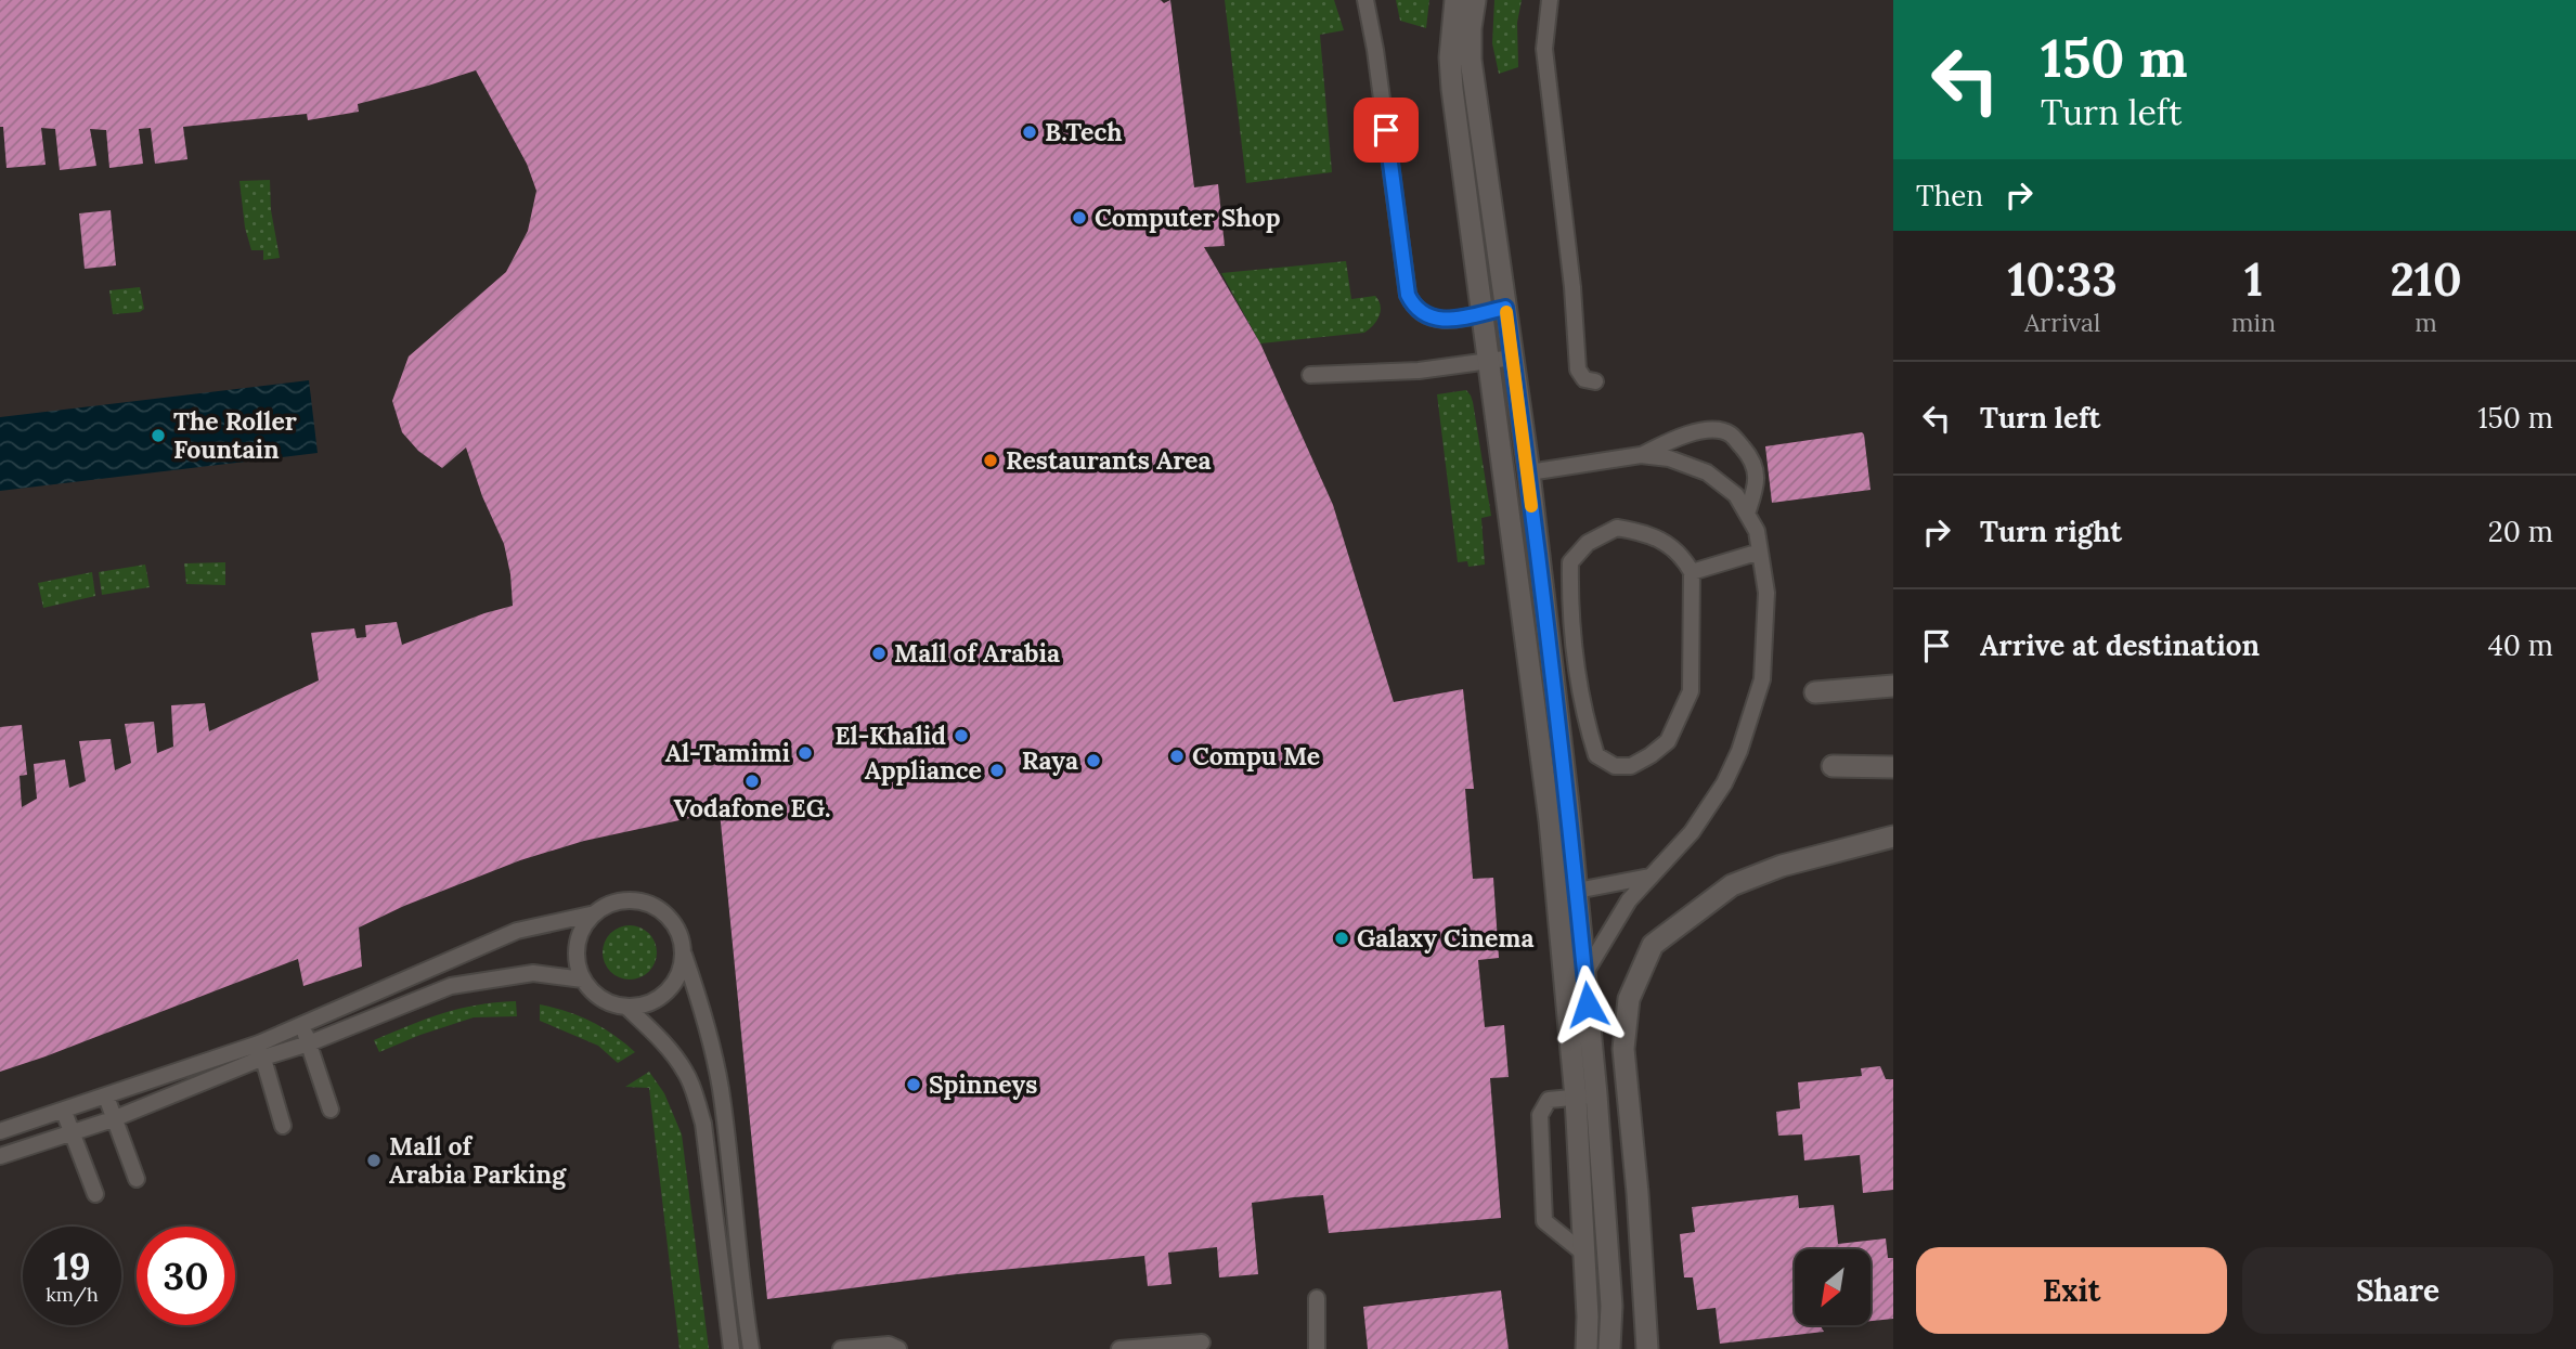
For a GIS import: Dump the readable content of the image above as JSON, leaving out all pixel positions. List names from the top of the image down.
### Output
{
  "places": [
    "B.Tech",
    "Computer Shop",
    "The Roller Fountain",
    "Restaurants Area",
    "Mall of Arabia",
    "El-Khalid",
    "Al-Tamimi",
    "Compu Me",
    "Raya",
    "Appliance",
    "Vodafone EG.",
    "Galaxy Cinema",
    "Spinneys",
    "Mall of Arabia Parking"
  ],
  "north": "bottom left",
  "page": {
    "turn": ["150 m", "Turn left"],
    "then": "Then",
    "eta": [
      "10:33",
      "Arrival",
      "1",
      "min",
      "210",
      "m"
    ],
    "list": [
      {
        "name": "Turn left",
        "value": "150 m"
      },
      {
        "name": "Turn right",
        "value": "20 m"
      },
      {
        "name": "Arrive at destination",
        "value": "40 m"
      }
    ],
    "speed": "19 km/h",
    "limit": "30",
    "buttons": ["Exit", "Share"]
  }
}
